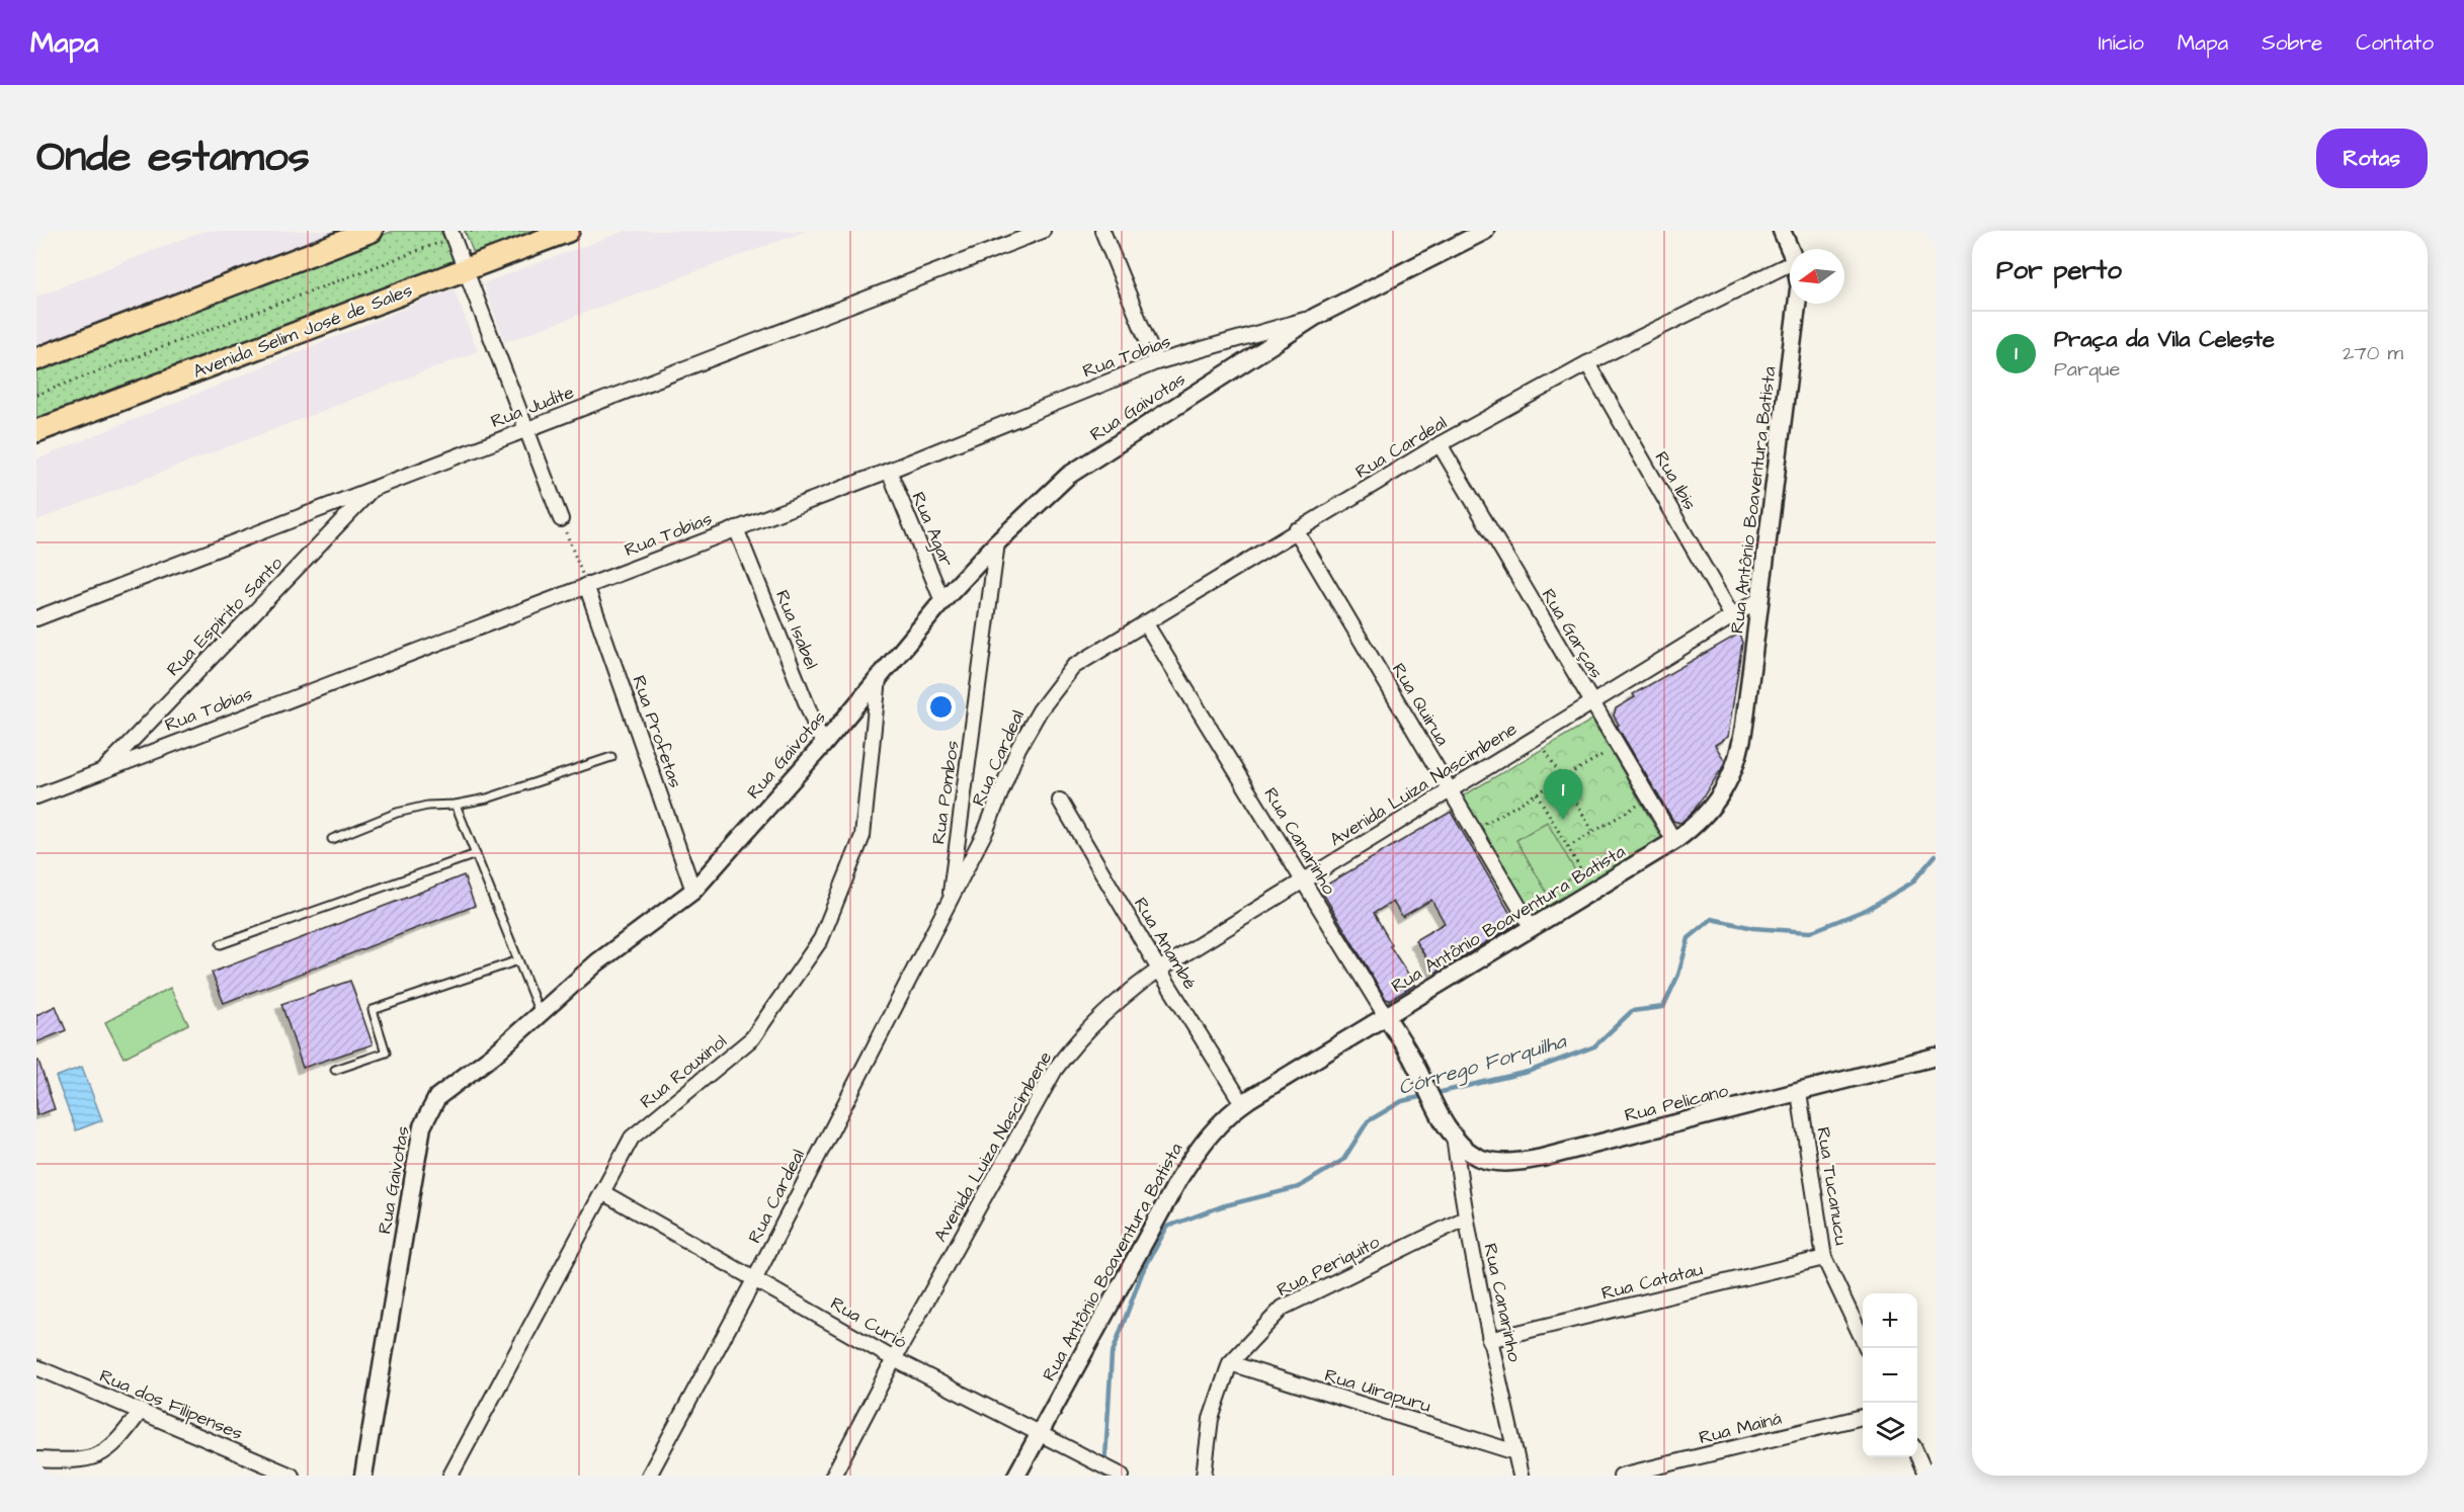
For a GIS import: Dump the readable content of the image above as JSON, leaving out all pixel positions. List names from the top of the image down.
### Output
{
  "streets": {
    "main road": ["Avenida Selim José de Sales"],
    "street": [
      "Rua Tobias",
      "Rua Judite",
      "Rua Gaivotas",
      "Rua Cardeal",
      "Rua Ibis",
      "Rua Antônio Boaventura Batista",
      "Rua Agar",
      "Rua Espírito Santo",
      "Rua Isabel",
      "Rua Garças",
      "Rua Quirua",
      "Rua Profetas",
      "Avenida Luiza Nascimbene",
      "Rua Pombos",
      "Rua Canarinho",
      "Rua Anambé",
      "Rua Rouxinol",
      "Rua Pelicano",
      "Rua Tucanucu",
      "Rua Periquito",
      "Rua Catatau",
      "Rua Curió",
      "Rua Uirapuru",
      "Rua dos Filipenses",
      "Rua Mainá"
    ]
  },
  "crossings": [
    ["Rua Tobias", "Rua Gaivotas"],
    ["Rua Tobias", "Rua Agar"],
    ["Rua Tobias", "Rua Espírito Santo"],
    ["Rua Tobias", "Rua Isabel"],
    ["Rua Tobias", "Rua Profetas"],
    ["Rua Judite", "Rua Espírito Santo"],
    ["Rua Gaivotas", "Rua Agar"],
    ["Rua Gaivotas", "Rua Isabel"],
    ["Rua Gaivotas", "Rua Profetas"],
    ["Rua Gaivotas", "Rua Pombos"],
    ["Rua Gaivotas", "Rua Rouxinol"],
    ["Rua Cardeal", "Rua Ibis"],
    ["Rua Cardeal", "Rua Garças"],
    ["Rua Cardeal", "Rua Quirua"],
    ["Rua Cardeal", "Rua Pombos"],
    ["Rua Cardeal", "Rua Canarinho"],
    ["Rua Cardeal", "Rua Curió"],
    ["Rua Ibis", "Avenida Luiza Nascimbene"],
    ["Rua Antônio Boaventura Batista", "Rua Garças"],
    ["Rua Antônio Boaventura Batista", "Rua Quirua"],
    ["Rua Antônio Boaventura Batista", "Avenida Luiza Nascimbene"],
    ["Rua Antônio Boaventura Batista", "Rua Canarinho"],
    ["Rua Antônio Boaventura Batista", "Rua Anambé"],
    ["Rua Antônio Boaventura Batista", "Rua Curió"],
    ["Rua Garças", "Avenida Luiza Nascimbene"],
    ["Rua Quirua", "Avenida Luiza Nascimbene"],
    ["Avenida Luiza Nascimbene", "Rua Canarinho"],
    ["Avenida Luiza Nascimbene", "Rua Anambé"],
    ["Avenida Luiza Nascimbene", "Rua Curió"],
    ["Rua Canarinho", "Rua Pelicano"],
    ["Rua Canarinho", "Rua Periquito"],
    ["Rua Canarinho", "Rua Catatau"],
    ["Rua Canarinho", "Rua Uirapuru"],
    ["Rua Rouxinol", "Rua Curió"],
    ["Rua Pelicano", "Rua Tucanucu"],
    ["Rua Tucanucu", "Rua Catatau"],
    ["Rua Periquito", "Rua Uirapuru"]
  ],
  "water": ["Córrego Forquilha"],
  "north": "left",
  "page": {
    "header": "Mapa",
    "nav": [
      "Início",
      "Mapa",
      "Sobre",
      "Contato"
    ],
    "title": "Onde estamos",
    "buttons": "Rotas",
    "heading": "Por perto",
    "list": [
      {
        "mark": "1",
        "name": "Praça da Vila Celeste",
        "note": "Parque",
        "value": "270 m"
      }
    ],
    "pins": "1",
    "map_buttons": ["+", "−"]
  }
}
